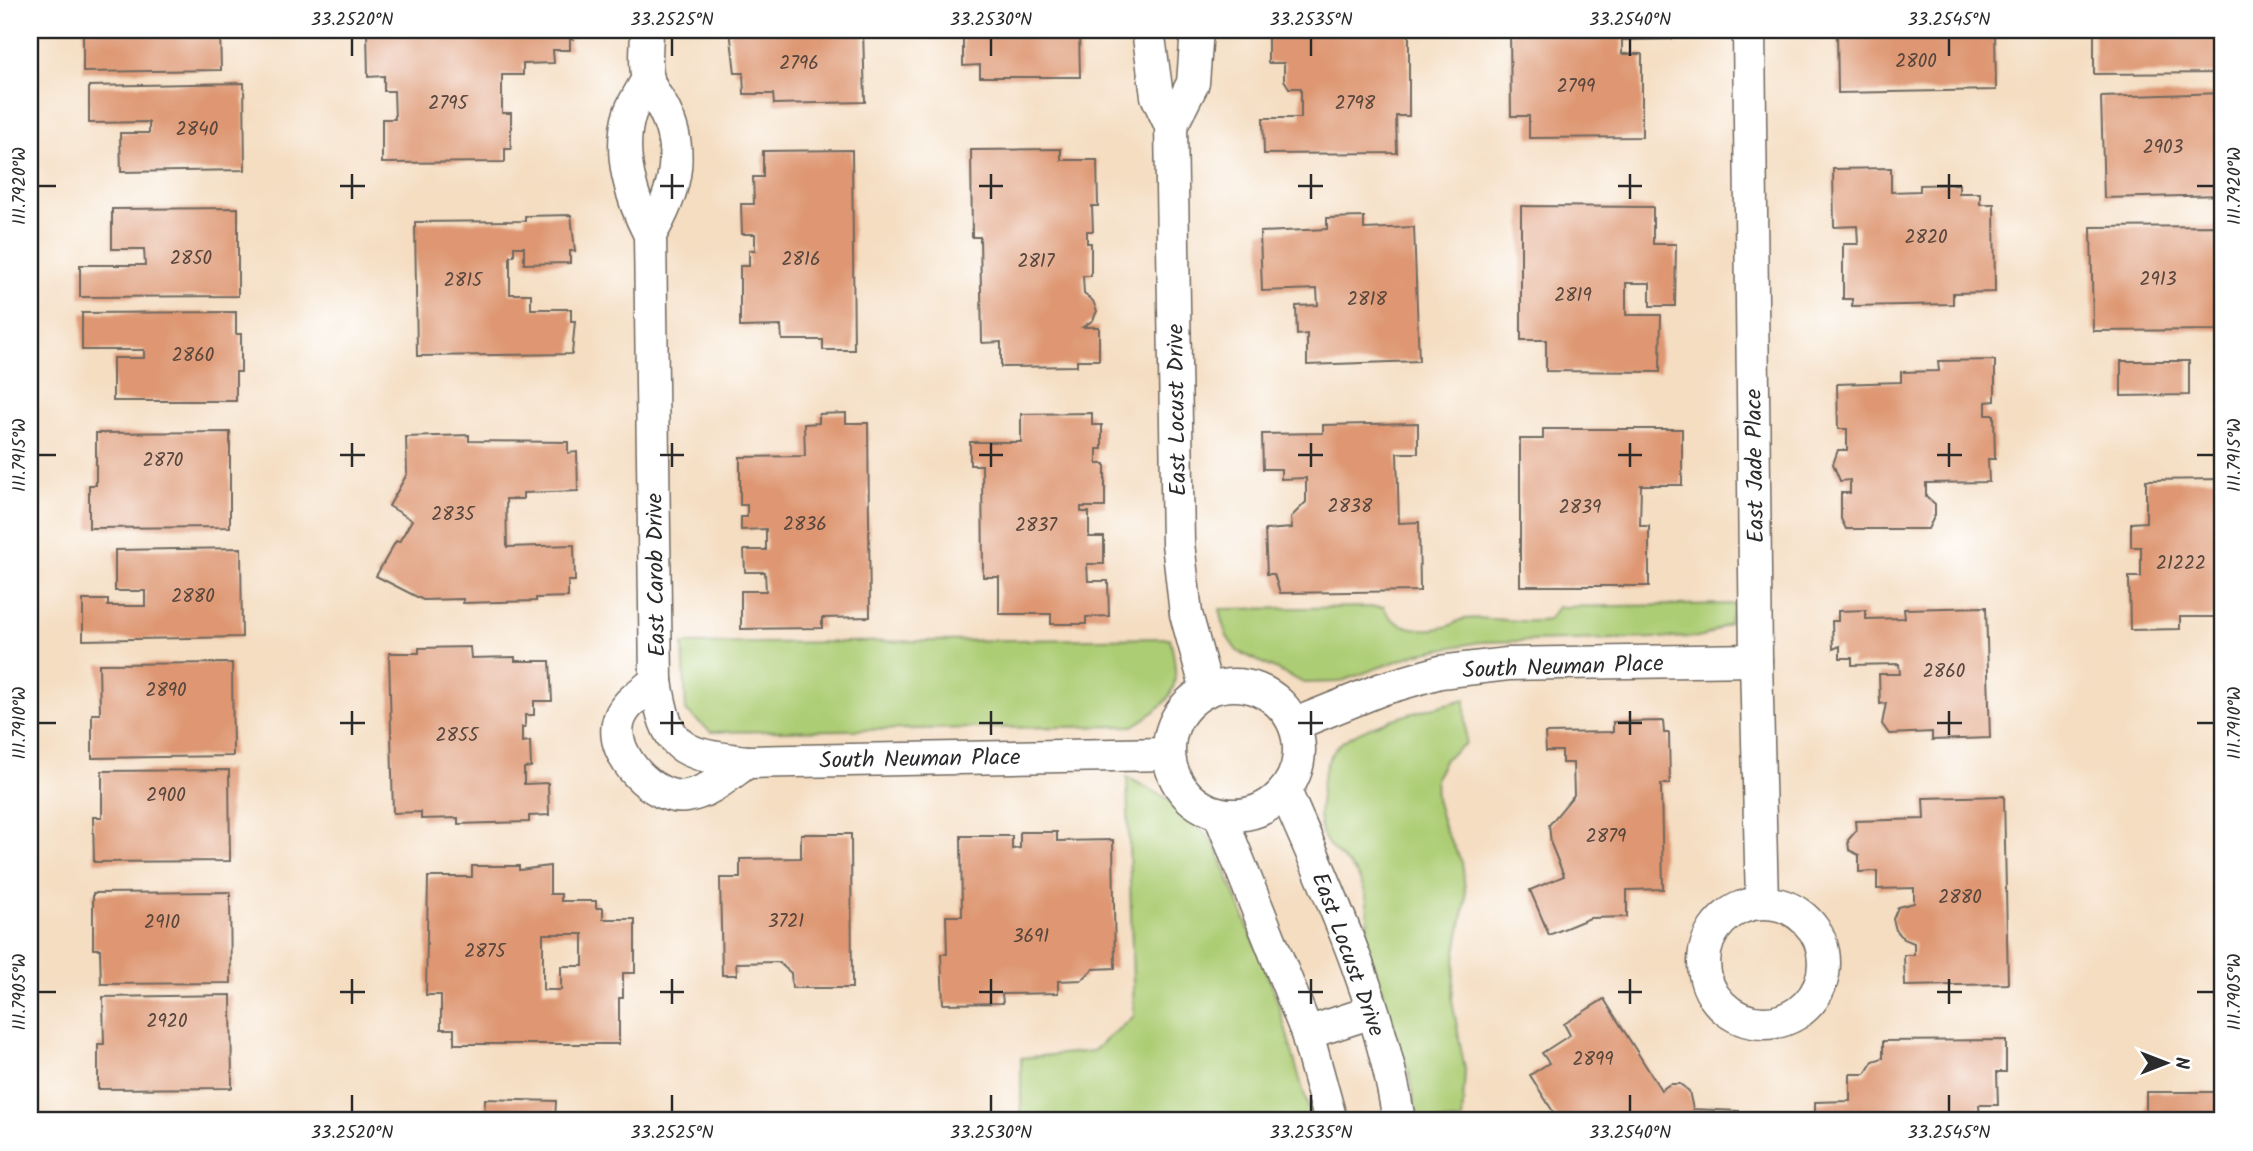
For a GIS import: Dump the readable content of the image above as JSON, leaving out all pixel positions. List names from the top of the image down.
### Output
{
  "streets": {
    "street": [
      "East Locust Drive",
      "East Jade Place",
      "East Carob Drive",
      "South Neuman Place"
    ]
  },
  "crossings": [
    ["East Locust Drive", "South Neuman Place"],
    ["East Jade Place", "South Neuman Place"],
    ["East Carob Drive", "South Neuman Place"]
  ],
  "house_numbers": [
    "2800",
    "2796",
    "2799",
    "2795",
    "2798",
    "2840",
    "2903",
    "2820",
    "2850",
    "2816",
    "2817",
    "2913",
    "2815",
    "2819",
    "2818",
    "2860",
    "2870",
    "2838",
    "2839",
    "2835",
    "2836",
    "2837",
    "21222",
    "2880",
    "2860",
    "2890",
    "2855",
    "2900",
    "2879",
    "2880",
    "3721",
    "2910",
    "3691",
    "2875",
    "2920",
    "2899"
  ],
  "north": "right",
  "coordinates": [
    "33.2520°N",
    "33.2525°N",
    "33.2530°N",
    "33.2535°N",
    "33.2540°N",
    "33.2545°N",
    "111.7920°W",
    "111.7915°W",
    "111.7910°W",
    "111.7905°W"
  ]
}
